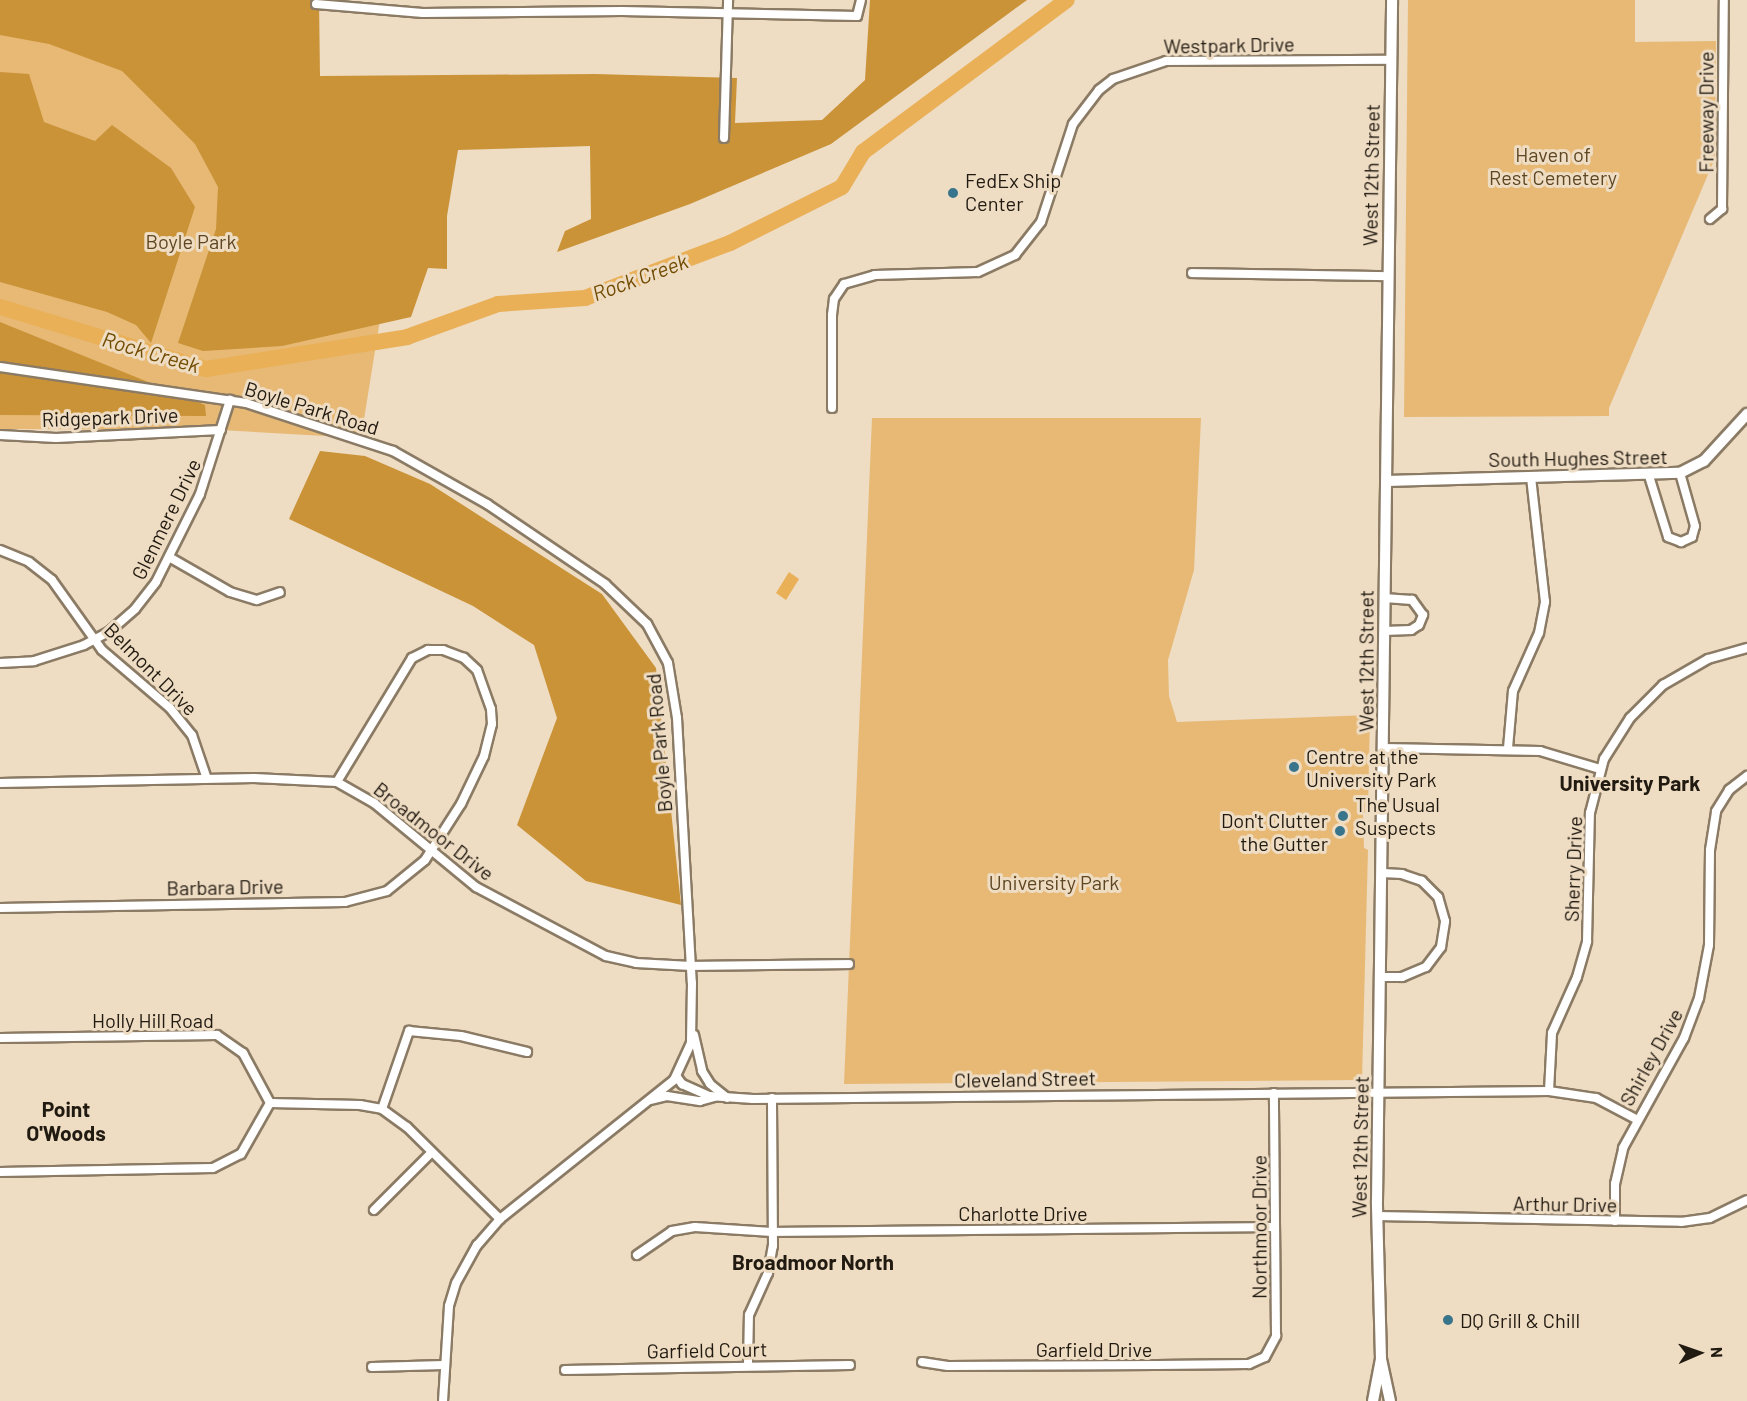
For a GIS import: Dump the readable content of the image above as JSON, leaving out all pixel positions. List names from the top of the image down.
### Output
{
  "streets": {
    "main road": ["West 12th Street", "South Hughes Street"],
    "street": [
      "Westpark Drive",
      "Freeway Drive",
      "Boyle Park Road",
      "Ridgepark Drive",
      "Glenmere Drive",
      "Belmont Drive",
      "Broadmoor Drive",
      "Sherry Drive",
      "Barbara Drive",
      "Holly Hill Road",
      "Shirley Drive",
      "Cleveland Street",
      "Arthur Drive",
      "Charlotte Drive",
      "Northmoor Drive",
      "Garfield Drive",
      "Garfield Court"
    ]
  },
  "crossings": [
    ["Westpark Drive", "West 12th Street"],
    ["West 12th Street", "South Hughes Street"],
    ["West 12th Street", "Cleveland Street"],
    ["West 12th Street", "Arthur Drive"],
    ["Boyle Park Road", "Glenmere Drive"],
    ["Boyle Park Road", "Broadmoor Drive"],
    ["Boyle Park Road", "Cleveland Street"],
    ["Ridgepark Drive", "Glenmere Drive"],
    ["Glenmere Drive", "Belmont Drive"],
    ["Belmont Drive", "Broadmoor Drive"],
    ["Broadmoor Drive", "Barbara Drive"],
    ["Sherry Drive", "Cleveland Street"],
    ["Shirley Drive", "Cleveland Street"],
    ["Shirley Drive", "Arthur Drive"],
    ["Cleveland Street", "Northmoor Drive"],
    ["Charlotte Drive", "Northmoor Drive"],
    ["Northmoor Drive", "Garfield Drive"]
  ],
  "districts": ["University Park", "Point O'Woods", "Broadmoor North"],
  "water": ["Rock Creek"],
  "parks": ["Haven of Rest Cemetery", "Boyle Park", "University Park"],
  "places": [
    "FedEx Ship Center",
    "Centre at the University Park",
    "The Usual Suspects",
    "Don't Clutter the Gutter",
    "DQ Grill & Chill"
  ],
  "north": "right"
}
